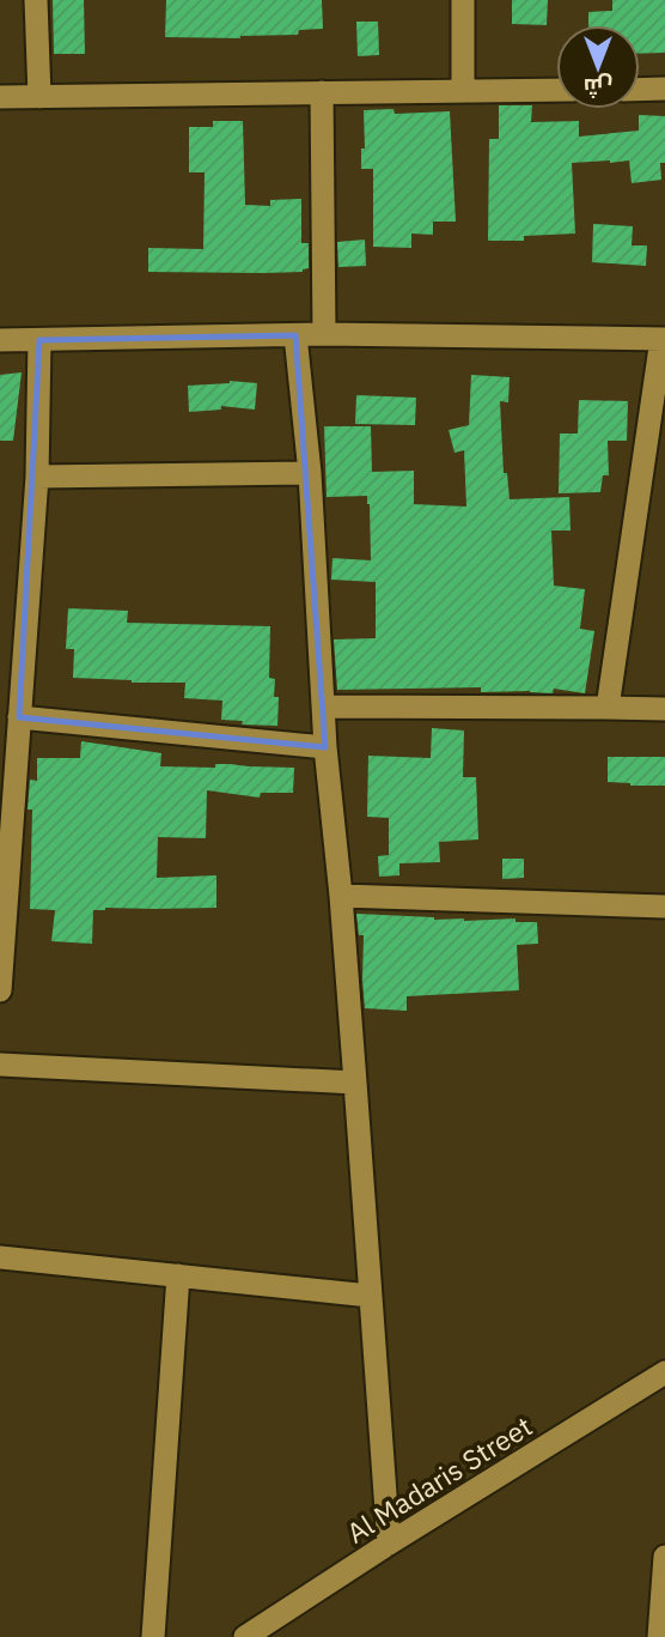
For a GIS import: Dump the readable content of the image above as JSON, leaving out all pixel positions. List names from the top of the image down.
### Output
{
  "streets": {
    "street": ["Al Madaris Street"]
  },
  "north": "bottom"
}
